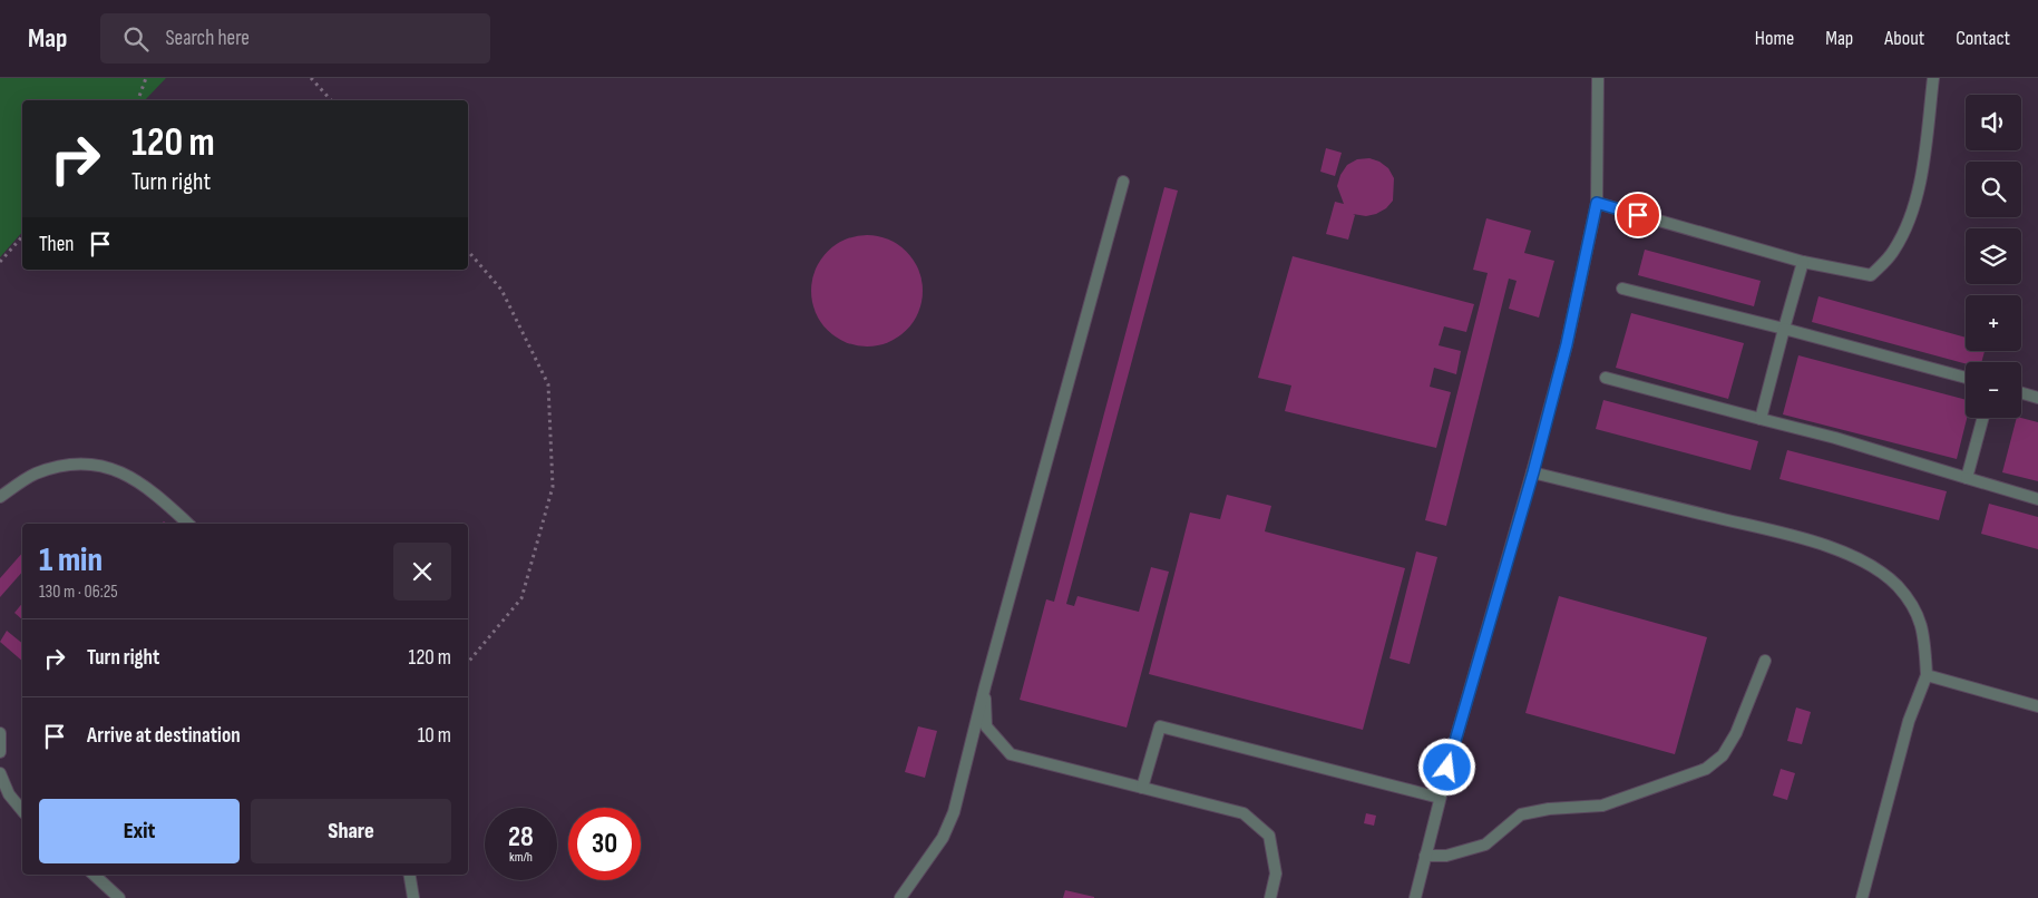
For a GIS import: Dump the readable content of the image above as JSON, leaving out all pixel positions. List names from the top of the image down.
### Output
{
  "page": {
    "header": "Map",
    "search": "Search here",
    "nav": [
      "Home",
      "Map",
      "About",
      "Contact"
    ],
    "map_buttons": ["+", "−"],
    "turn": ["120 m", "Turn right"],
    "then": "Then",
    "heading": ["1 min", "130 m · 06:25"],
    "list": [
      {
        "name": "Turn right",
        "value": "120 m"
      },
      {
        "name": "Arrive at destination",
        "value": "10 m"
      }
    ],
    "buttons": ["Exit", "Share"],
    "speed": "28 km/h",
    "limit": "30"
  }
}
